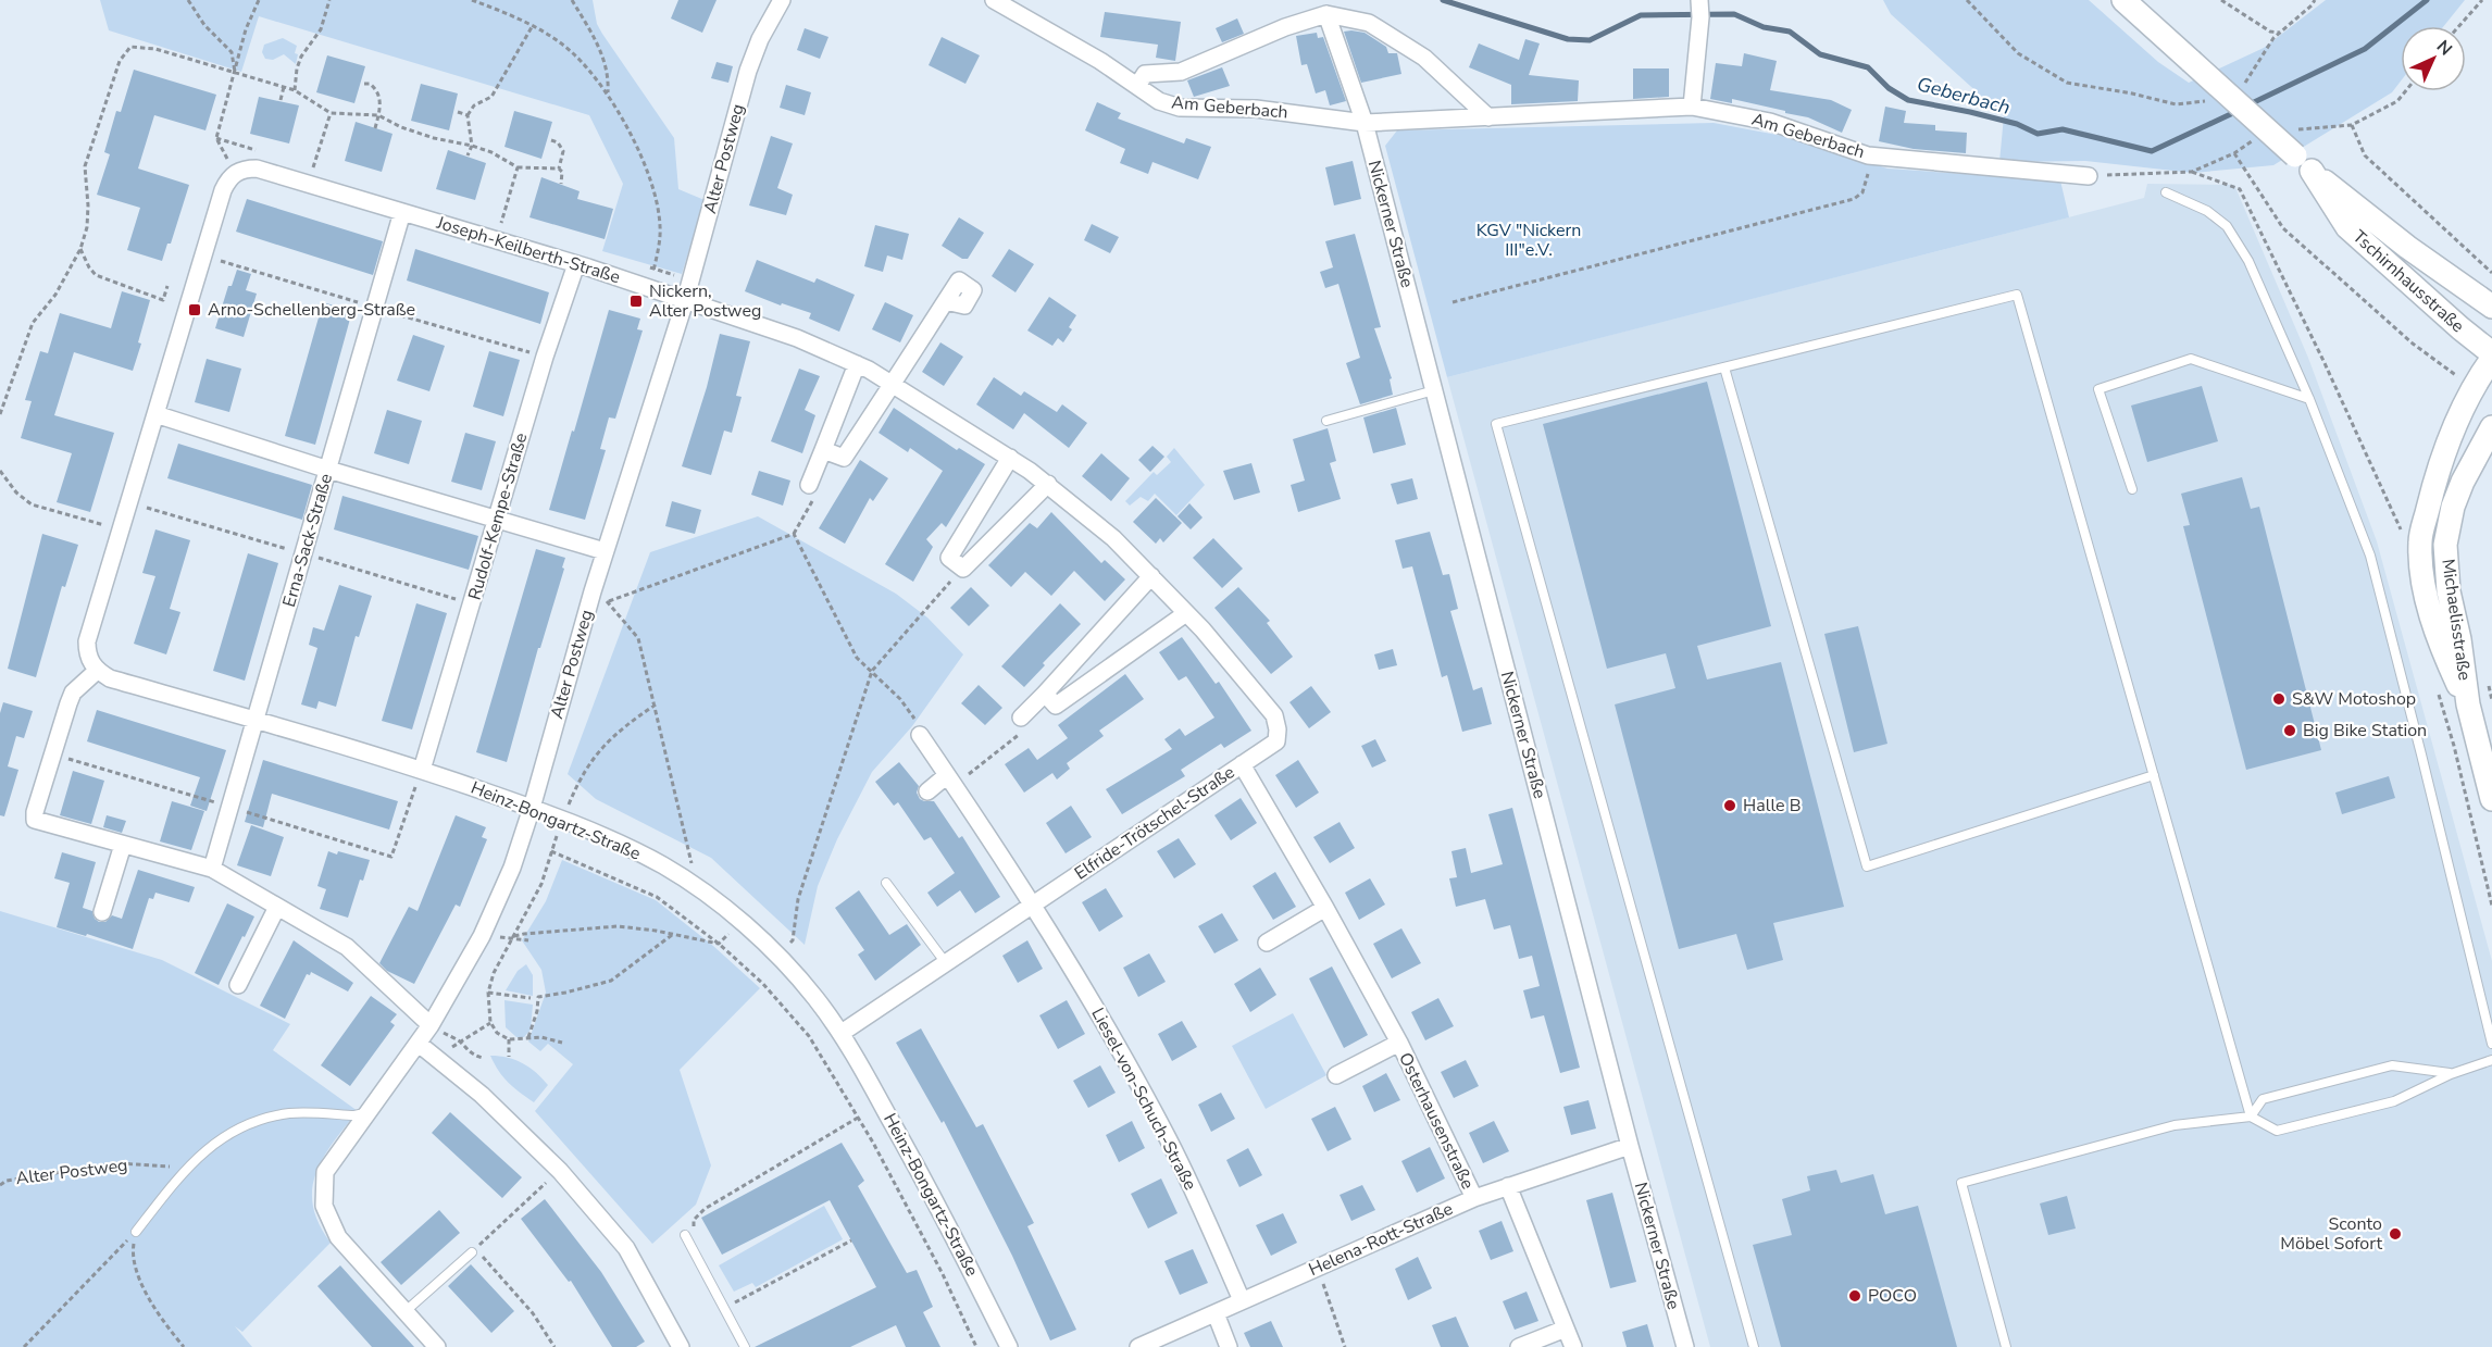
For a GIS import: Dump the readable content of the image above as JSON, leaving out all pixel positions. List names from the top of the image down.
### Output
{
  "streets": {
    "street": [
      "Am Geberbach",
      "Alter Postweg",
      "Nickerner Straße",
      "Joseph-Keilberth-Straße",
      "Tschirnhausstraße",
      "Rudolf-Kempe-Straße",
      "Erna-Sack-Straße",
      "Michaelisstraße",
      "Heinz-Bongartz-Straße",
      "Elfride-Trötschel-Straße",
      "Liesel-von-Schuch-Straße",
      "Osterhausenstraße",
      "Helena-Rott-Straße"
    ]
  },
  "crossings": [
    ["Am Geberbach", "Nickerner Straße"],
    ["Alter Postweg", "Joseph-Keilberth-Straße"],
    ["Alter Postweg", "Heinz-Bongartz-Straße"],
    ["Nickerner Straße", "Helena-Rott-Straße"],
    ["Joseph-Keilberth-Straße", "Rudolf-Kempe-Straße"],
    ["Joseph-Keilberth-Straße", "Erna-Sack-Straße"],
    ["Joseph-Keilberth-Straße", "Elfride-Trötschel-Straße"],
    ["Tschirnhausstraße", "Michaelisstraße"],
    ["Rudolf-Kempe-Straße", "Heinz-Bongartz-Straße"],
    ["Erna-Sack-Straße", "Heinz-Bongartz-Straße"],
    ["Heinz-Bongartz-Straße", "Elfride-Trötschel-Straße"],
    ["Elfride-Trötschel-Straße", "Liesel-von-Schuch-Straße"],
    ["Elfride-Trötschel-Straße", "Osterhausenstraße"],
    ["Liesel-von-Schuch-Straße", "Helena-Rott-Straße"],
    ["Osterhausenstraße", "Helena-Rott-Straße"]
  ],
  "water": ["Geberbach"],
  "parks": ["KGV \"Nickern III\"e.V."],
  "places": {
    "transit": ["Nickern, Alter Postweg", "Arno-Schellenberg-Straße"],
    "other": [
      "S&W Motoshop",
      "Big Bike Station",
      "Halle B",
      "Sconto Möbel Sofort",
      "POCO"
    ]
  },
  "north": "top right"
}
